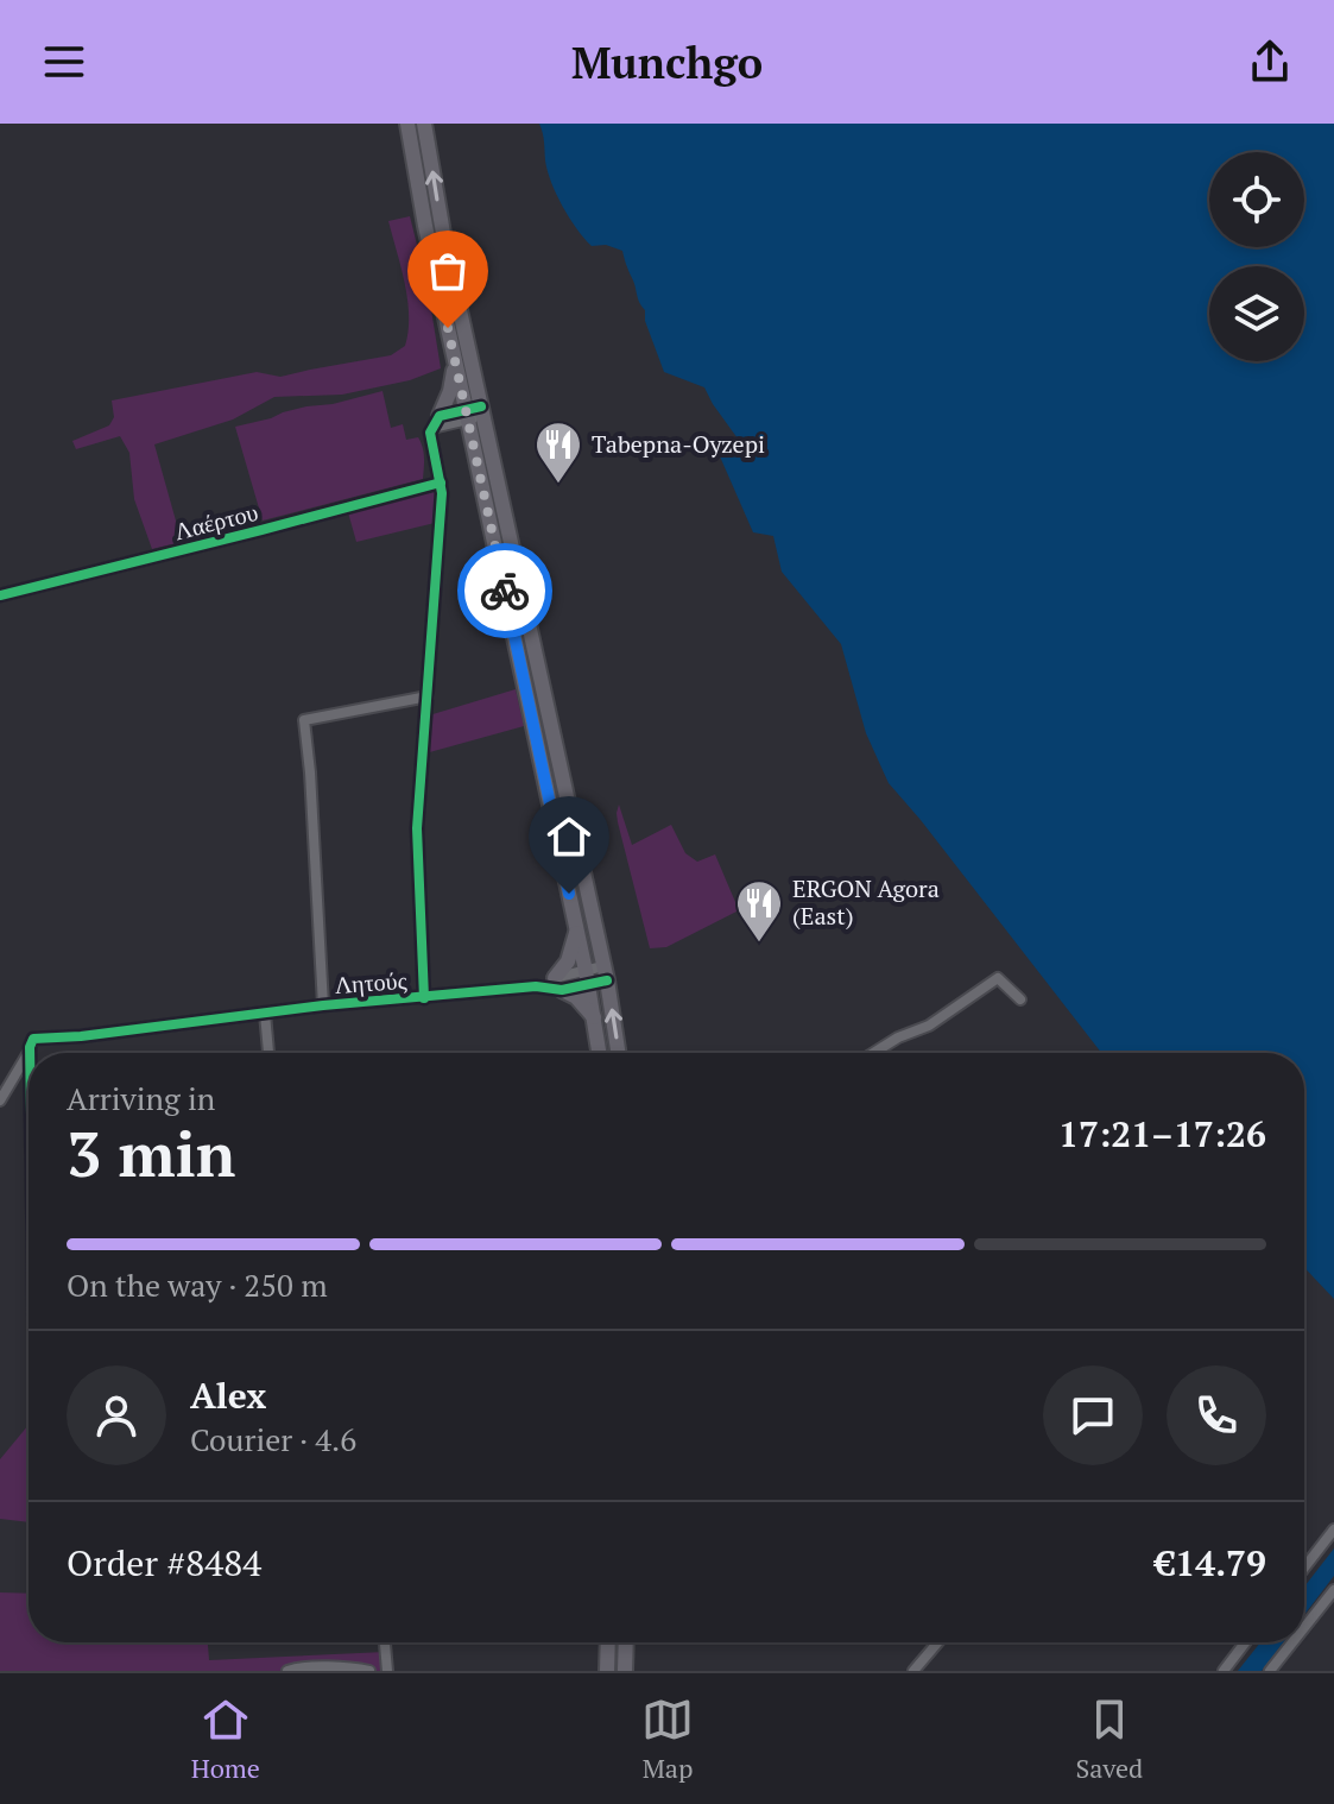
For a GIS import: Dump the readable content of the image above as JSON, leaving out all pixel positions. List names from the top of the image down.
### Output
{
  "streets": {
    "street": ["Λαέρτου", "Λητούς"]
  },
  "places": {
    "restaurant": ["Tabepna-Oyzepi", "ERGON Agora (East)"]
  },
  "page": {
    "header": "Munchgo",
    "heading": ["3 min", "Arriving in", "17:21–17:26"],
    "panel": [
      "Alex",
      "Courier · 4.6",
      "Order #8484",
      "€14.79"
    ],
    "bar": "On the way · 250 m",
    "tabs": ["Home", "Map", "Saved"]
  }
}
